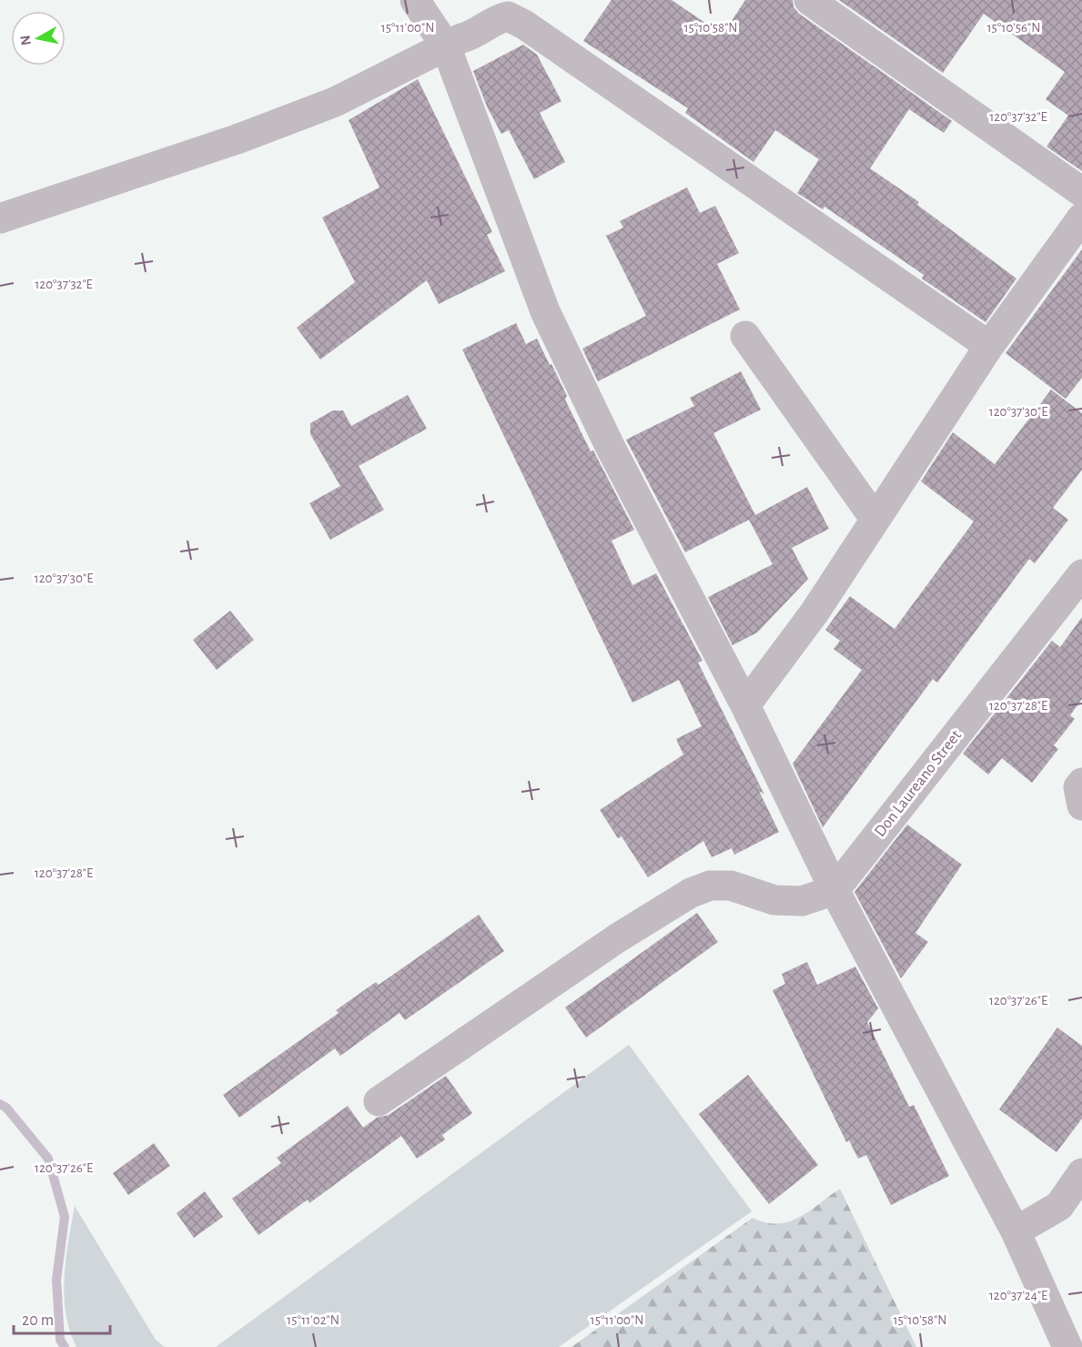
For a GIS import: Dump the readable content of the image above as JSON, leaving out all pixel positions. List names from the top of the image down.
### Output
{
  "streets": {
    "street": ["Don Laureano Street"]
  },
  "scale_bar": "20 m",
  "north": "left",
  "coordinates": [
    "15°11'00\"N",
    "15°10'58\"N",
    "15°10'56\"N",
    "120°37'32\"E",
    "120°37'30\"E",
    "120°37'28\"E",
    "120°37'26\"E",
    "120°37'24\"E",
    "15°11'02\"N"
  ]
}
